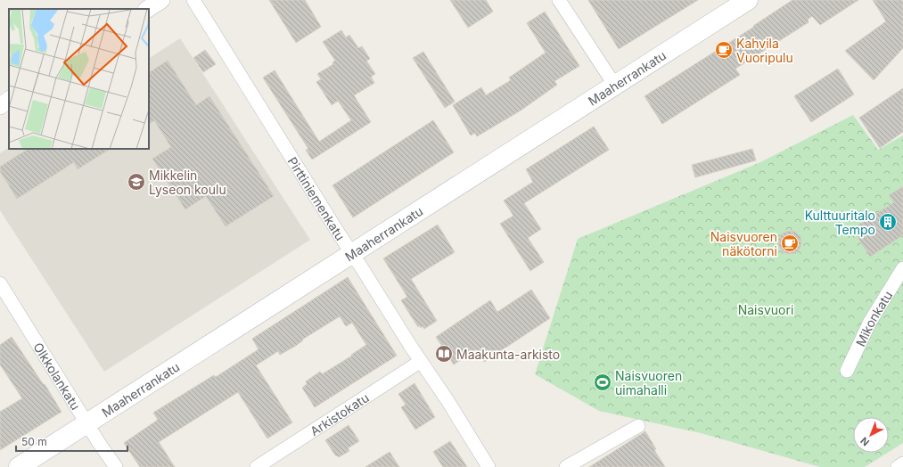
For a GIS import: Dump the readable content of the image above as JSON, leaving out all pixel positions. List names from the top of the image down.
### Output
{
  "streets": {
    "main road": ["Maaherrankatu"],
    "street": [
      "Pirttiniemenkatu",
      "Mikonkatu",
      "Olkkolankatu",
      "Arkistokatu"
    ]
  },
  "crossings": [
    ["Maaherrankatu", "Pirttiniemenkatu"],
    ["Maaherrankatu", "Olkkolankatu"],
    ["Pirttiniemenkatu", "Arkistokatu"]
  ],
  "parks": ["Naisvuori"],
  "places": {
    "cafe": ["Kahvila Vuoripulu", "Naisvuoren näkötorni"],
    "school or university": ["Mikkelin Lyseon koulu"],
    "building": ["Kulttuuritalo Tempo"],
    "library": ["Maakunta-arkisto"],
    "sports": ["Naisvuoren uimahalli"]
  },
  "scale_bar": "50 m",
  "north": "bottom left"
}
